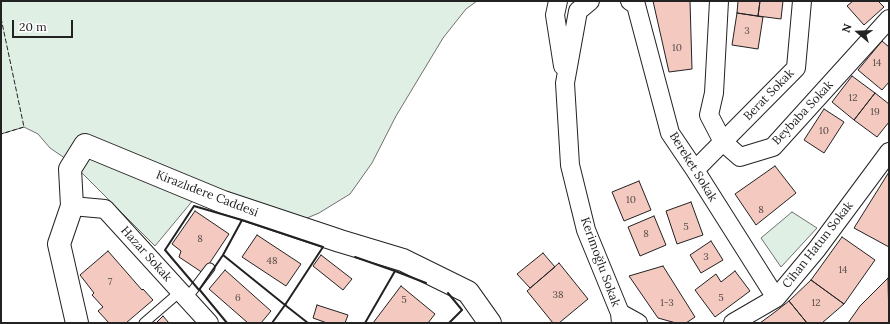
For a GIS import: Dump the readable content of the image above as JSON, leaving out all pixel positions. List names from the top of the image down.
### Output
{
  "streets": {
    "street": [
      "Berat Sokak",
      "Beybaba Sokak",
      "Bereket Sokak",
      "Kirazlıdere Caddesi",
      "Cihan Hatun Sokak",
      "Hazar Sokak",
      "Kerimoğlu Sokak"
    ]
  },
  "crossings": [
    ["Berat Sokak", "Beybaba Sokak"],
    ["Berat Sokak", "Bereket Sokak"],
    ["Bereket Sokak", "Cihan Hatun Sokak"],
    ["Kirazlıdere Caddesi", "Hazar Sokak"]
  ],
  "house_numbers": [
    "3",
    "10",
    "14",
    "12",
    "19",
    "10",
    "10",
    "8",
    "5",
    "8",
    "8",
    "3",
    "48",
    "14",
    "7",
    "38",
    "6",
    "5",
    "5",
    "1-3",
    "12"
  ],
  "scale_bar": "20 m",
  "north": "left"
}
